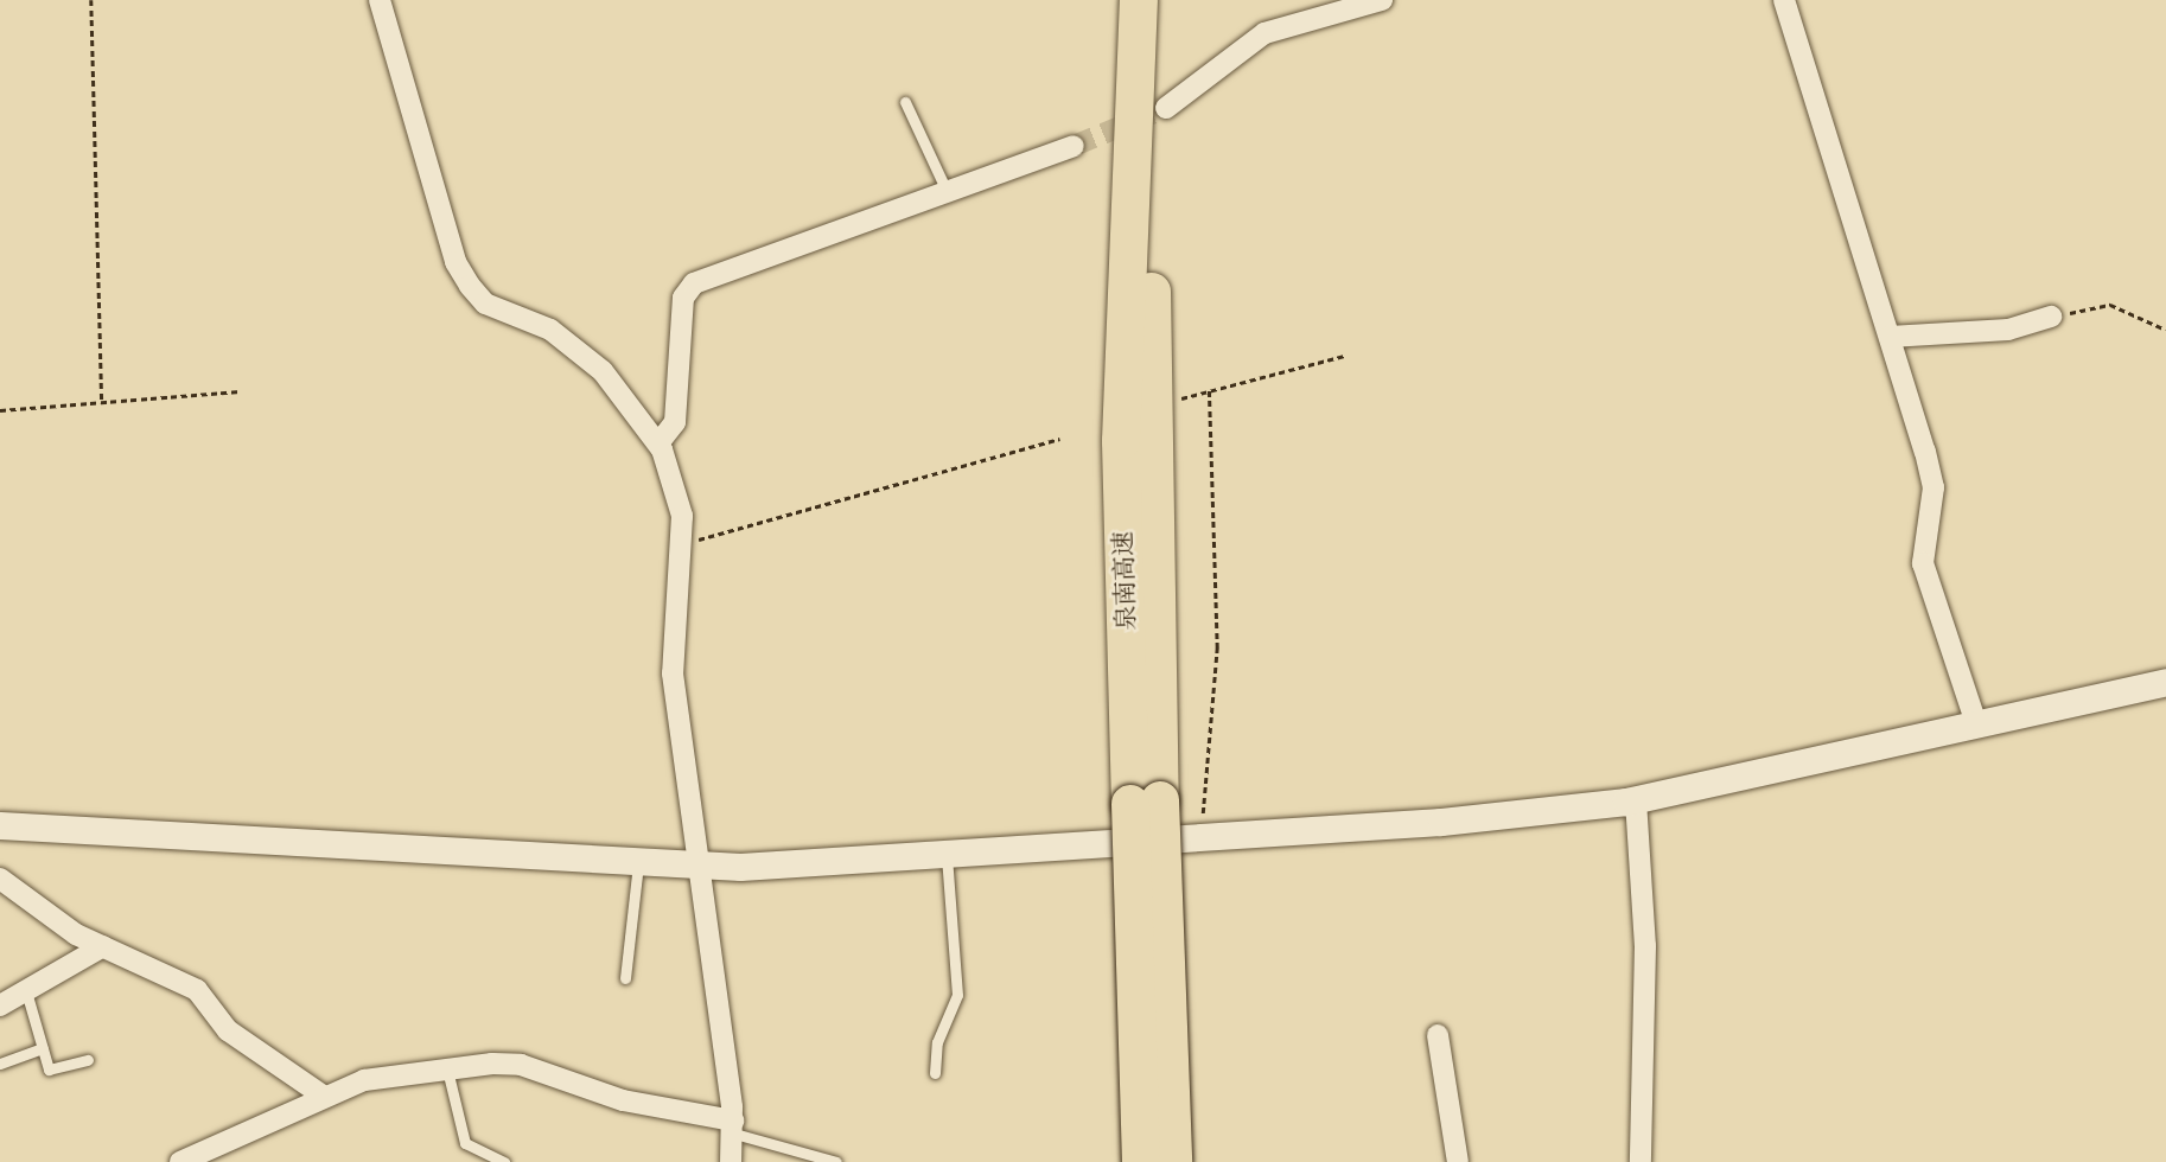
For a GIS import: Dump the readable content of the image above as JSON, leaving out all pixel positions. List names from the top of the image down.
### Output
{
  "streets": {
    "highway": ["泉南高速"]
  }
}
